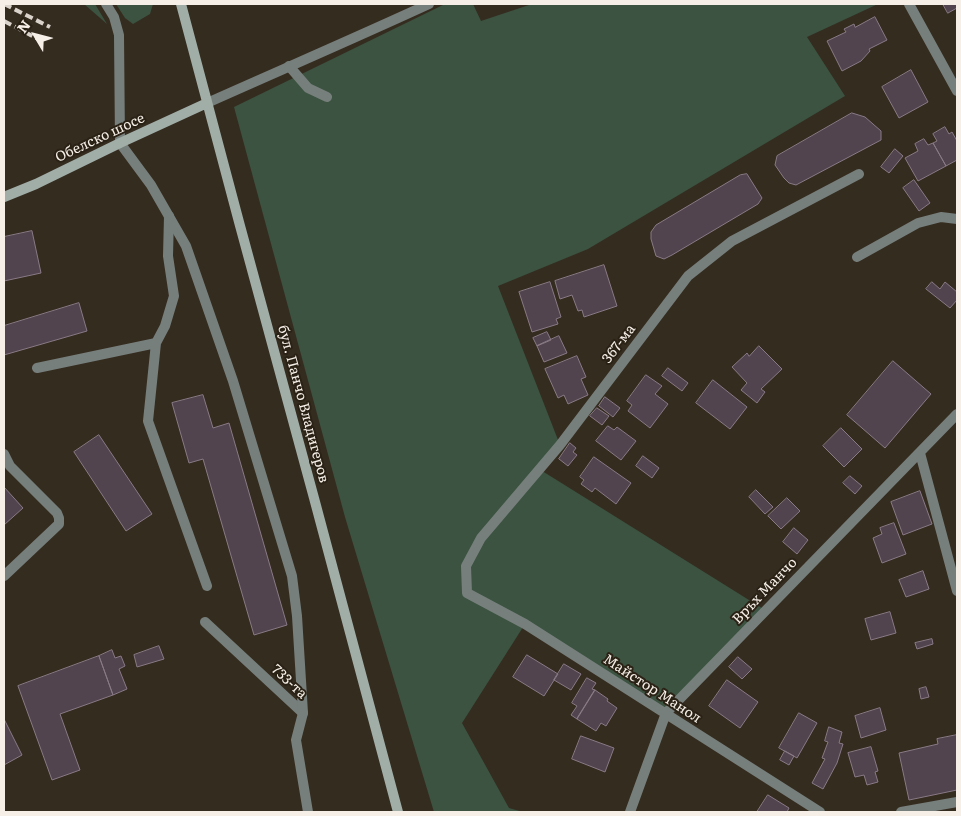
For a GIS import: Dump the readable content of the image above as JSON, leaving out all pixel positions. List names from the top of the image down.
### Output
{
  "streets": {
    "street": [
      "Обелско шосе",
      "367-ма",
      "бул. Панчо Владигеров",
      "Връх Манчо",
      "733-та",
      "Майстор Манол"
    ]
  },
  "crossings": [
    ["Обелско шосе", "бул. Панчо Владигеров"],
    ["367-ма", "Майстор Манол"],
    ["Връх Манчо", "Майстор Манол"]
  ],
  "north": "top left"
}
